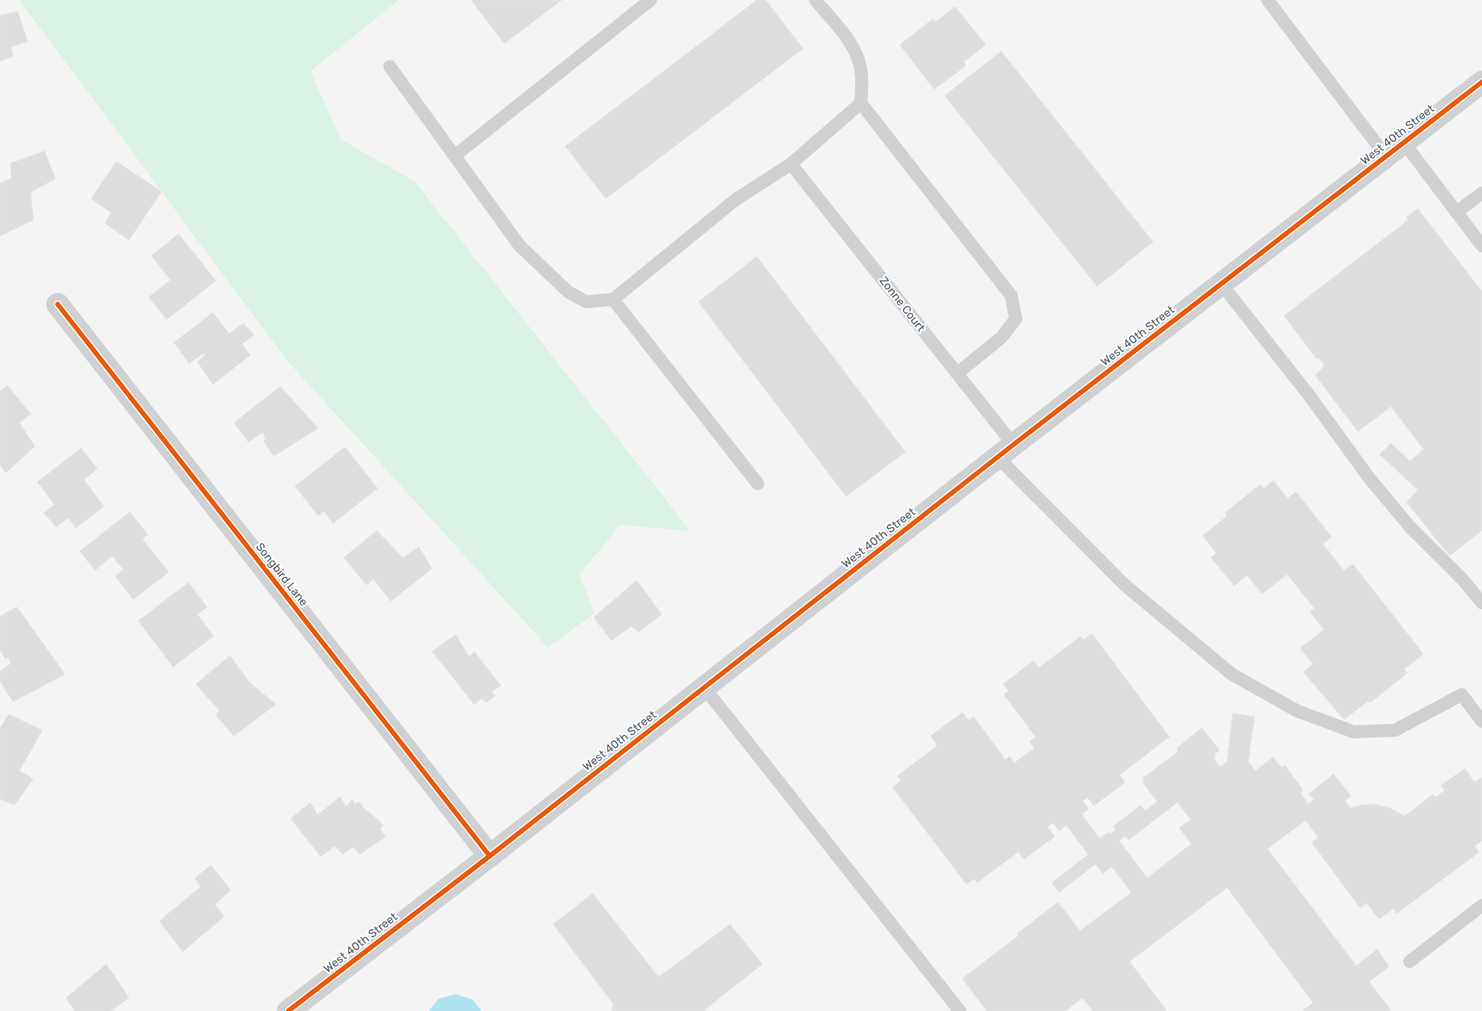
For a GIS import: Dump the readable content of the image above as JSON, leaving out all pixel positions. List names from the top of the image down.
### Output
{
  "streets": {
    "street": ["West 40th Street", "Songbird Lane"],
    "lane": ["Zonne Court"]
  },
  "crossings": [
    ["West 40th Street", "Zonne Court"],
    ["West 40th Street", "Songbird Lane"]
  ]
}
